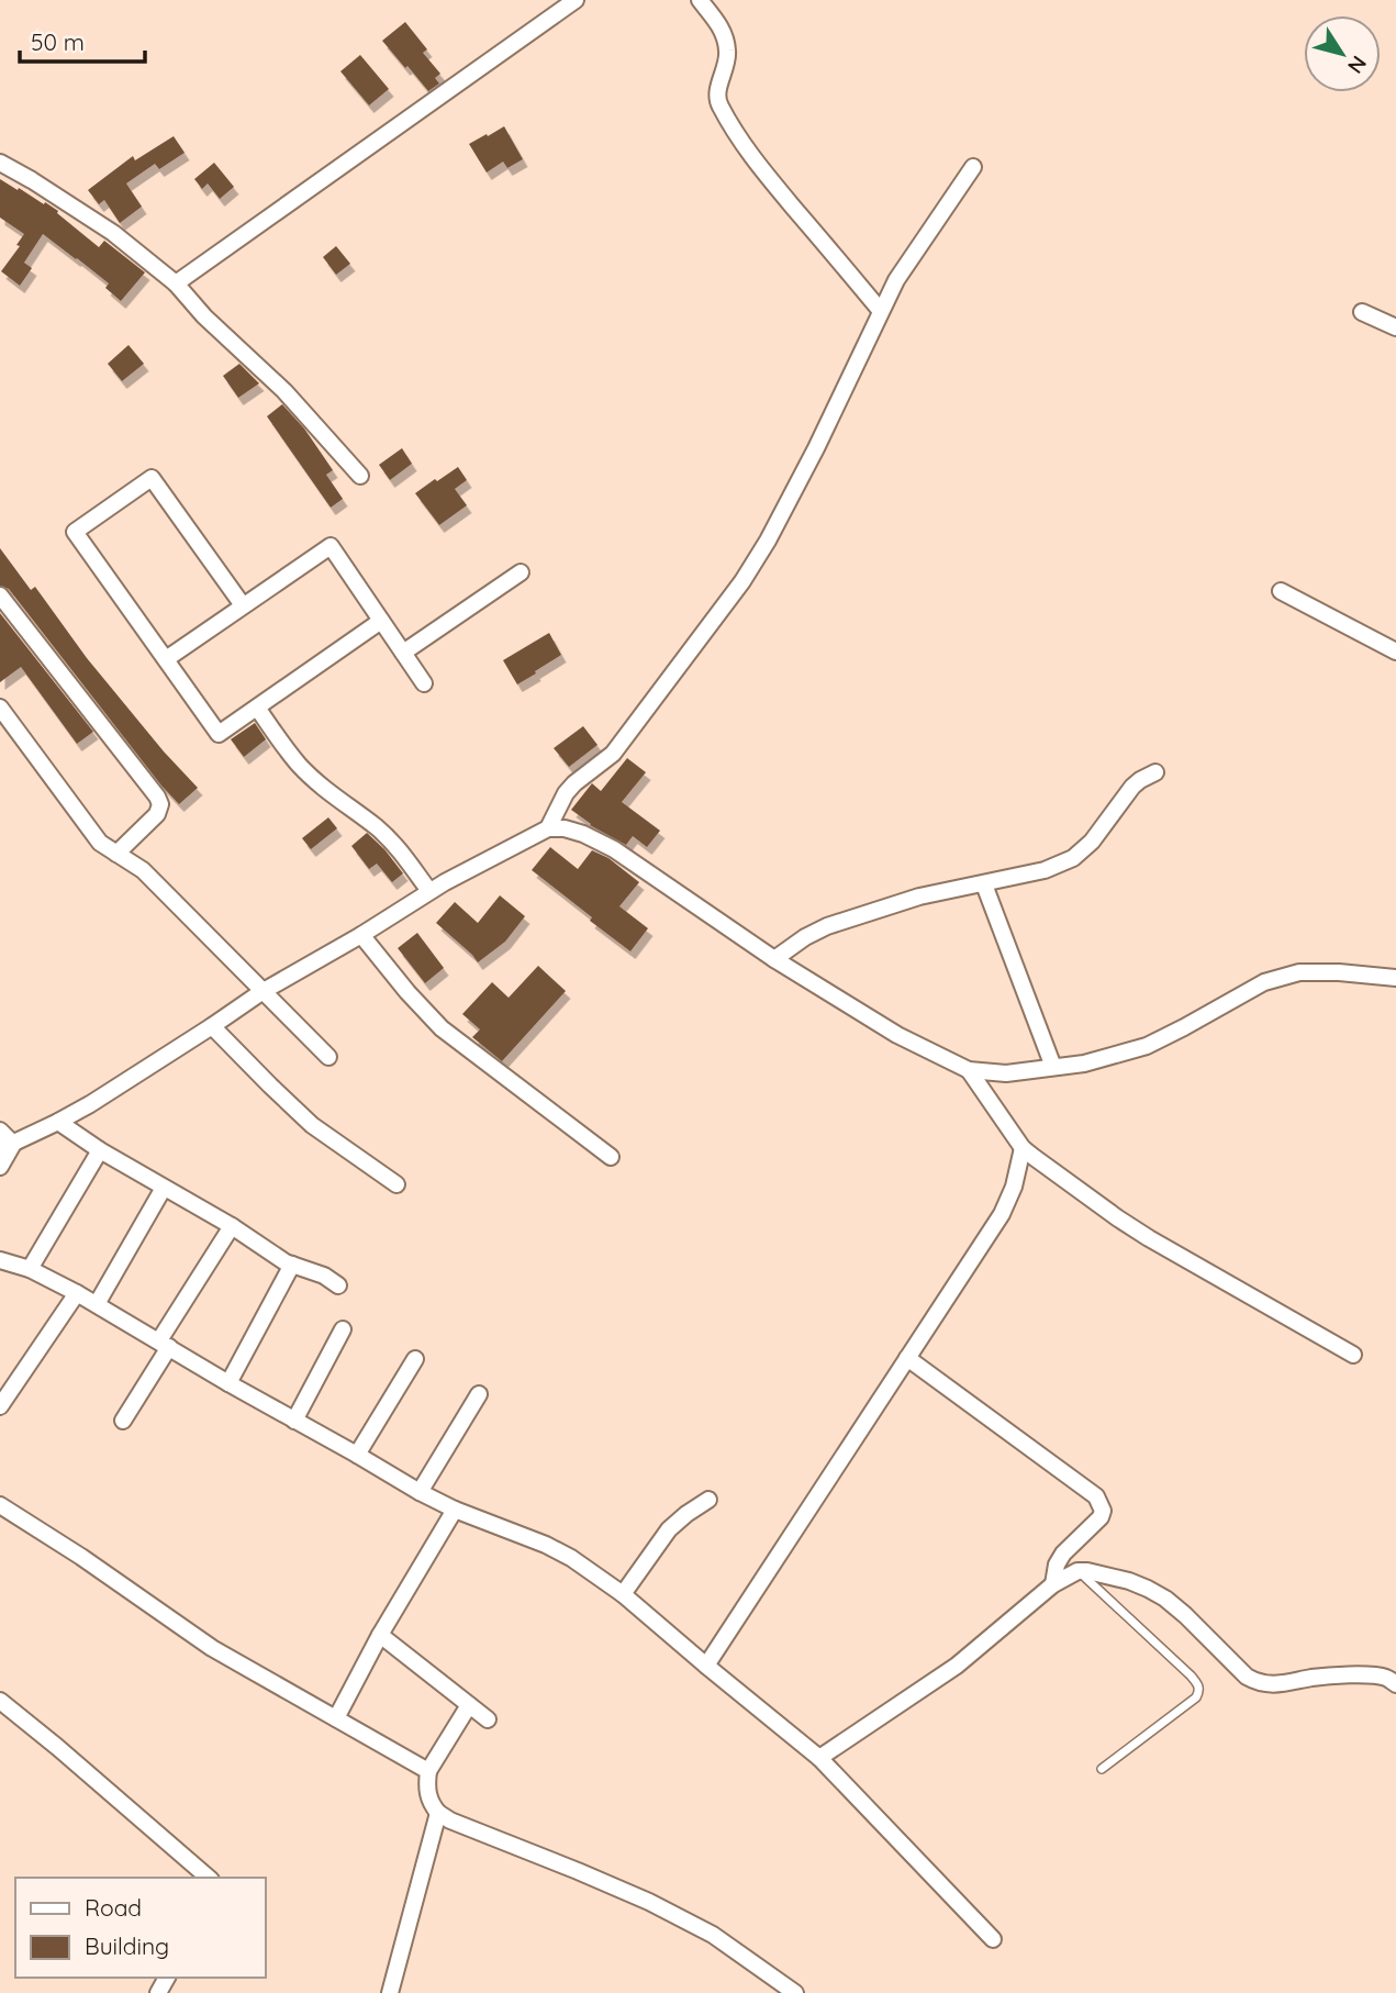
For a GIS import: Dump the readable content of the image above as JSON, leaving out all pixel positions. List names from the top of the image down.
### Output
{
  "legend": ["Road", "Building"],
  "scale_bar": "50 m",
  "north": "bottom right"
}
